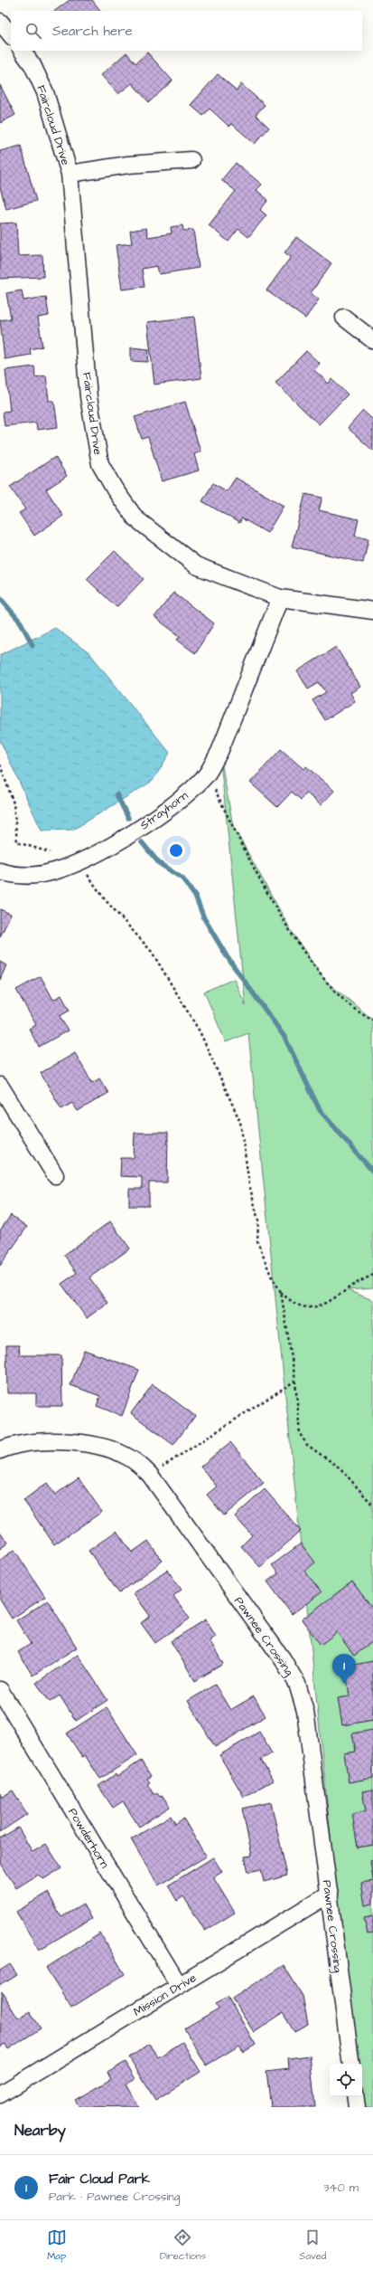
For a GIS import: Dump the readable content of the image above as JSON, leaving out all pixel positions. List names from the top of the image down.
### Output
{
  "streets": {
    "street": [
      "Faircloud Drive",
      "Strayhorn",
      "Pawnee Crossing",
      "Powderhorn",
      "Mission Drive"
    ]
  },
  "crossings": [
    ["Faircloud Drive", "Strayhorn"],
    ["Pawnee Crossing", "Mission Drive"],
    ["Powderhorn", "Mission Drive"]
  ],
  "page": {
    "search": "Search here",
    "pins": "1",
    "heading": "Nearby",
    "list": [
      {
        "mark": "1",
        "name": "Fair Cloud Park",
        "note": "Park · Pawnee Crossing",
        "value": "340 m"
      }
    ],
    "nav": ["Map", "Directions", "Saved"]
  }
}
